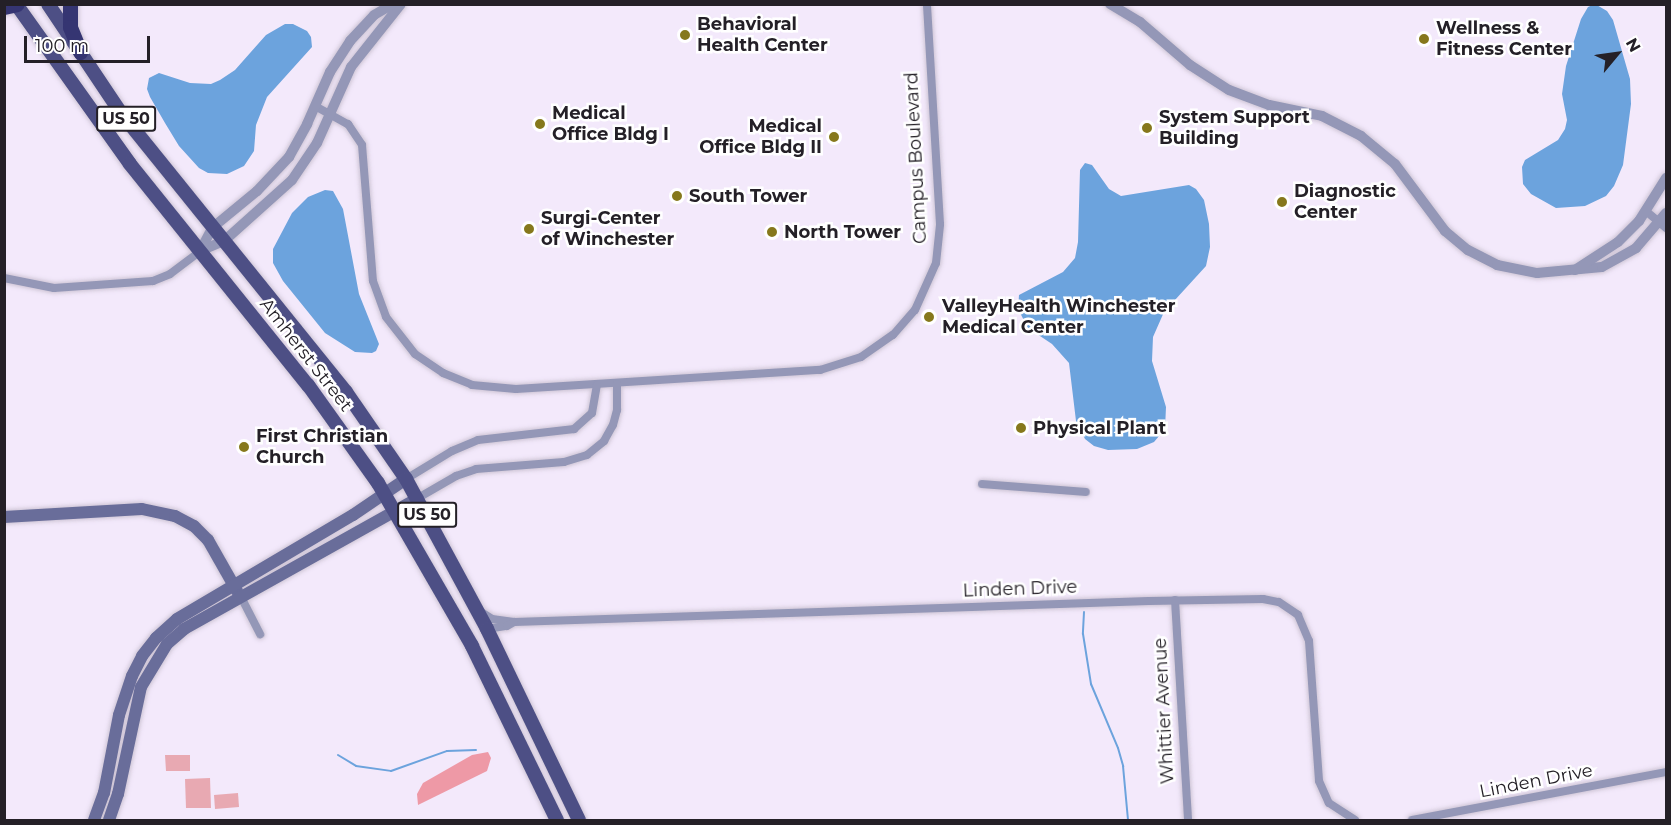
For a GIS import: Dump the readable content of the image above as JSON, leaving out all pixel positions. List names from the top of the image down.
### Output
{
  "streets": {
    "main road": ["US 50", "Amherst Street"],
    "street": ["Campus Boulevard", "Linden Drive", "Whittier Avenue"]
  },
  "crossings": [
    ["Amherst Street", "Linden Drive"],
    ["Linden Drive", "Whittier Avenue"]
  ],
  "places": [
    "Behavioral Health Center",
    "Wellness & Fitness Center",
    "Medical Office Bldg I",
    "System Support Building",
    "Medical Office Bldg II",
    "South Tower",
    "Diagnostic Center",
    "Surgi-Center of Winchester",
    "North Tower",
    "ValleyHealth Winchester Medical Center",
    "Physical Plant",
    "First Christian Church"
  ],
  "scale_bar": "100 m",
  "north": "top right"
}
